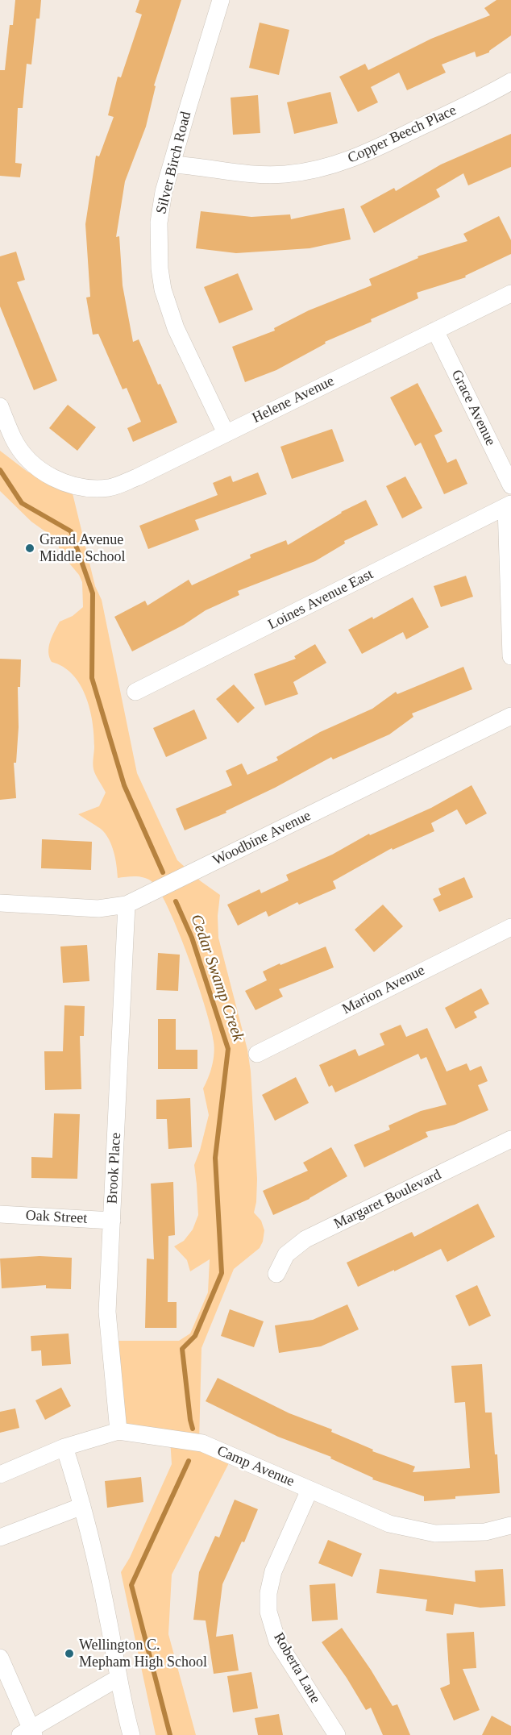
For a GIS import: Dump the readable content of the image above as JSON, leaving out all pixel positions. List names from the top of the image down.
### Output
{
  "streets": {
    "street": [
      "Copper Beech Place",
      "Silver Birch Road",
      "Helene Avenue",
      "Grace Avenue",
      "Loines Avenue East",
      "Woodbine Avenue",
      "Marion Avenue",
      "Brook Place",
      "Margaret Boulevard",
      "Oak Street",
      "Camp Avenue",
      "Roberta Lane"
    ]
  },
  "crossings": [
    ["Copper Beech Place", "Silver Birch Road"],
    ["Silver Birch Road", "Helene Avenue"],
    ["Helene Avenue", "Grace Avenue"],
    ["Woodbine Avenue", "Brook Place"],
    ["Brook Place", "Oak Street"],
    ["Brook Place", "Camp Avenue"],
    ["Camp Avenue", "Roberta Lane"]
  ],
  "water": ["Cedar Swamp Creek"],
  "places": ["Grand Avenue Middle School", "Wellington C. Mepham High School"]
}
